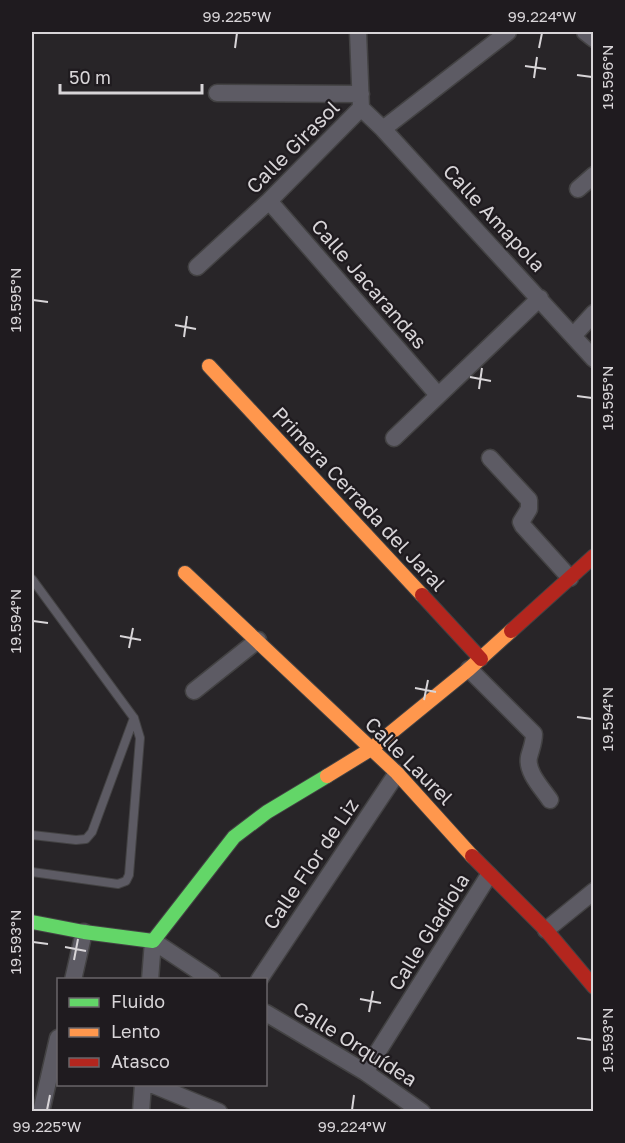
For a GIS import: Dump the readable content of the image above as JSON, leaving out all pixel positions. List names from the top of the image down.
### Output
{
  "streets": {
    "street": [
      "Calle Girasol",
      "Calle Amapola",
      "Calle Jacarandas",
      "Primera Cerrada del Jaral",
      "Calle Laurel",
      "Calle Flor de Liz",
      "Calle Gladiola",
      "Calle Orquídea"
    ]
  },
  "crossings": [
    ["Calle Girasol", "Calle Amapola"],
    ["Calle Girasol", "Calle Jacarandas"],
    ["Calle Laurel", "Calle Flor de Liz"],
    ["Calle Laurel", "Calle Gladiola"],
    ["Calle Gladiola", "Calle Orquídea"]
  ],
  "legend": ["Fluido", "Lento", "Atasco"],
  "scale_bar": "50 m",
  "coordinates": [
    "99.225°W",
    "99.224°W",
    "19.596°N",
    "19.595°N",
    "19.594°N",
    "19.593°N"
  ]
}
